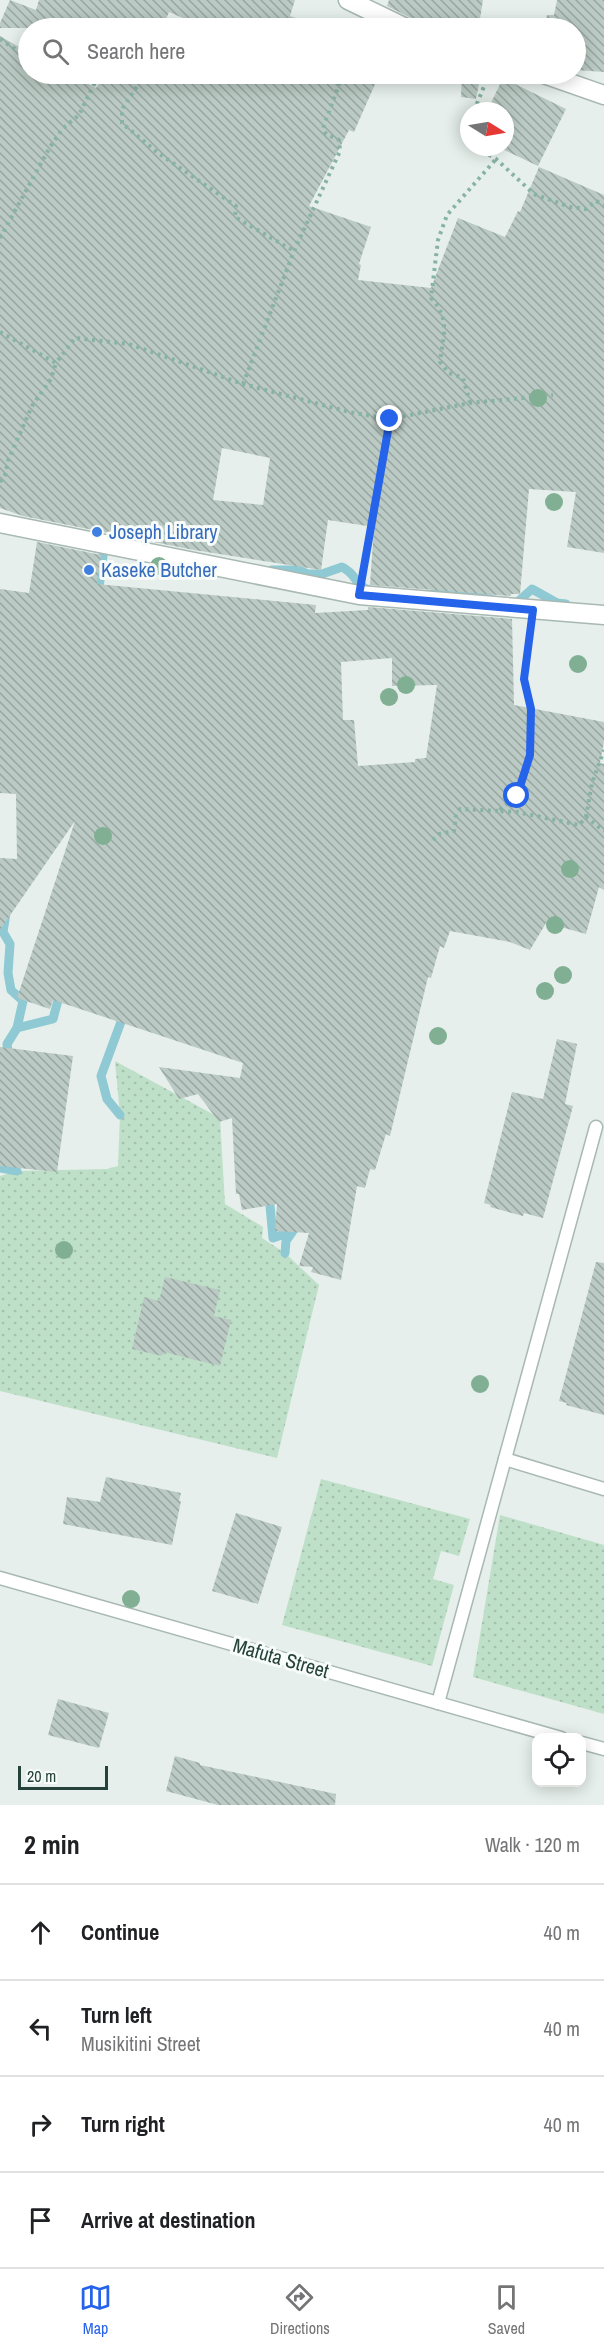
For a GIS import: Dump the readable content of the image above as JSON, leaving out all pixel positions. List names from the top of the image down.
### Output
{
  "streets": {
    "lane": ["Mafuta Street"]
  },
  "places": ["Joseph Library", "Kaseke Butcher"],
  "scale_bar": "20 m",
  "north": "right",
  "page": {
    "search": "Search here",
    "scale": "20 m",
    "heading": ["2 min", "Walk · 120 m"],
    "list": [
      ["Continue", "40 m"],
      ["Turn left", "Musikitini Street", "40 m"],
      ["Turn right", "40 m"],
      "Arrive at destination"
    ],
    "nav": ["Map", "Directions", "Saved"]
  }
}
